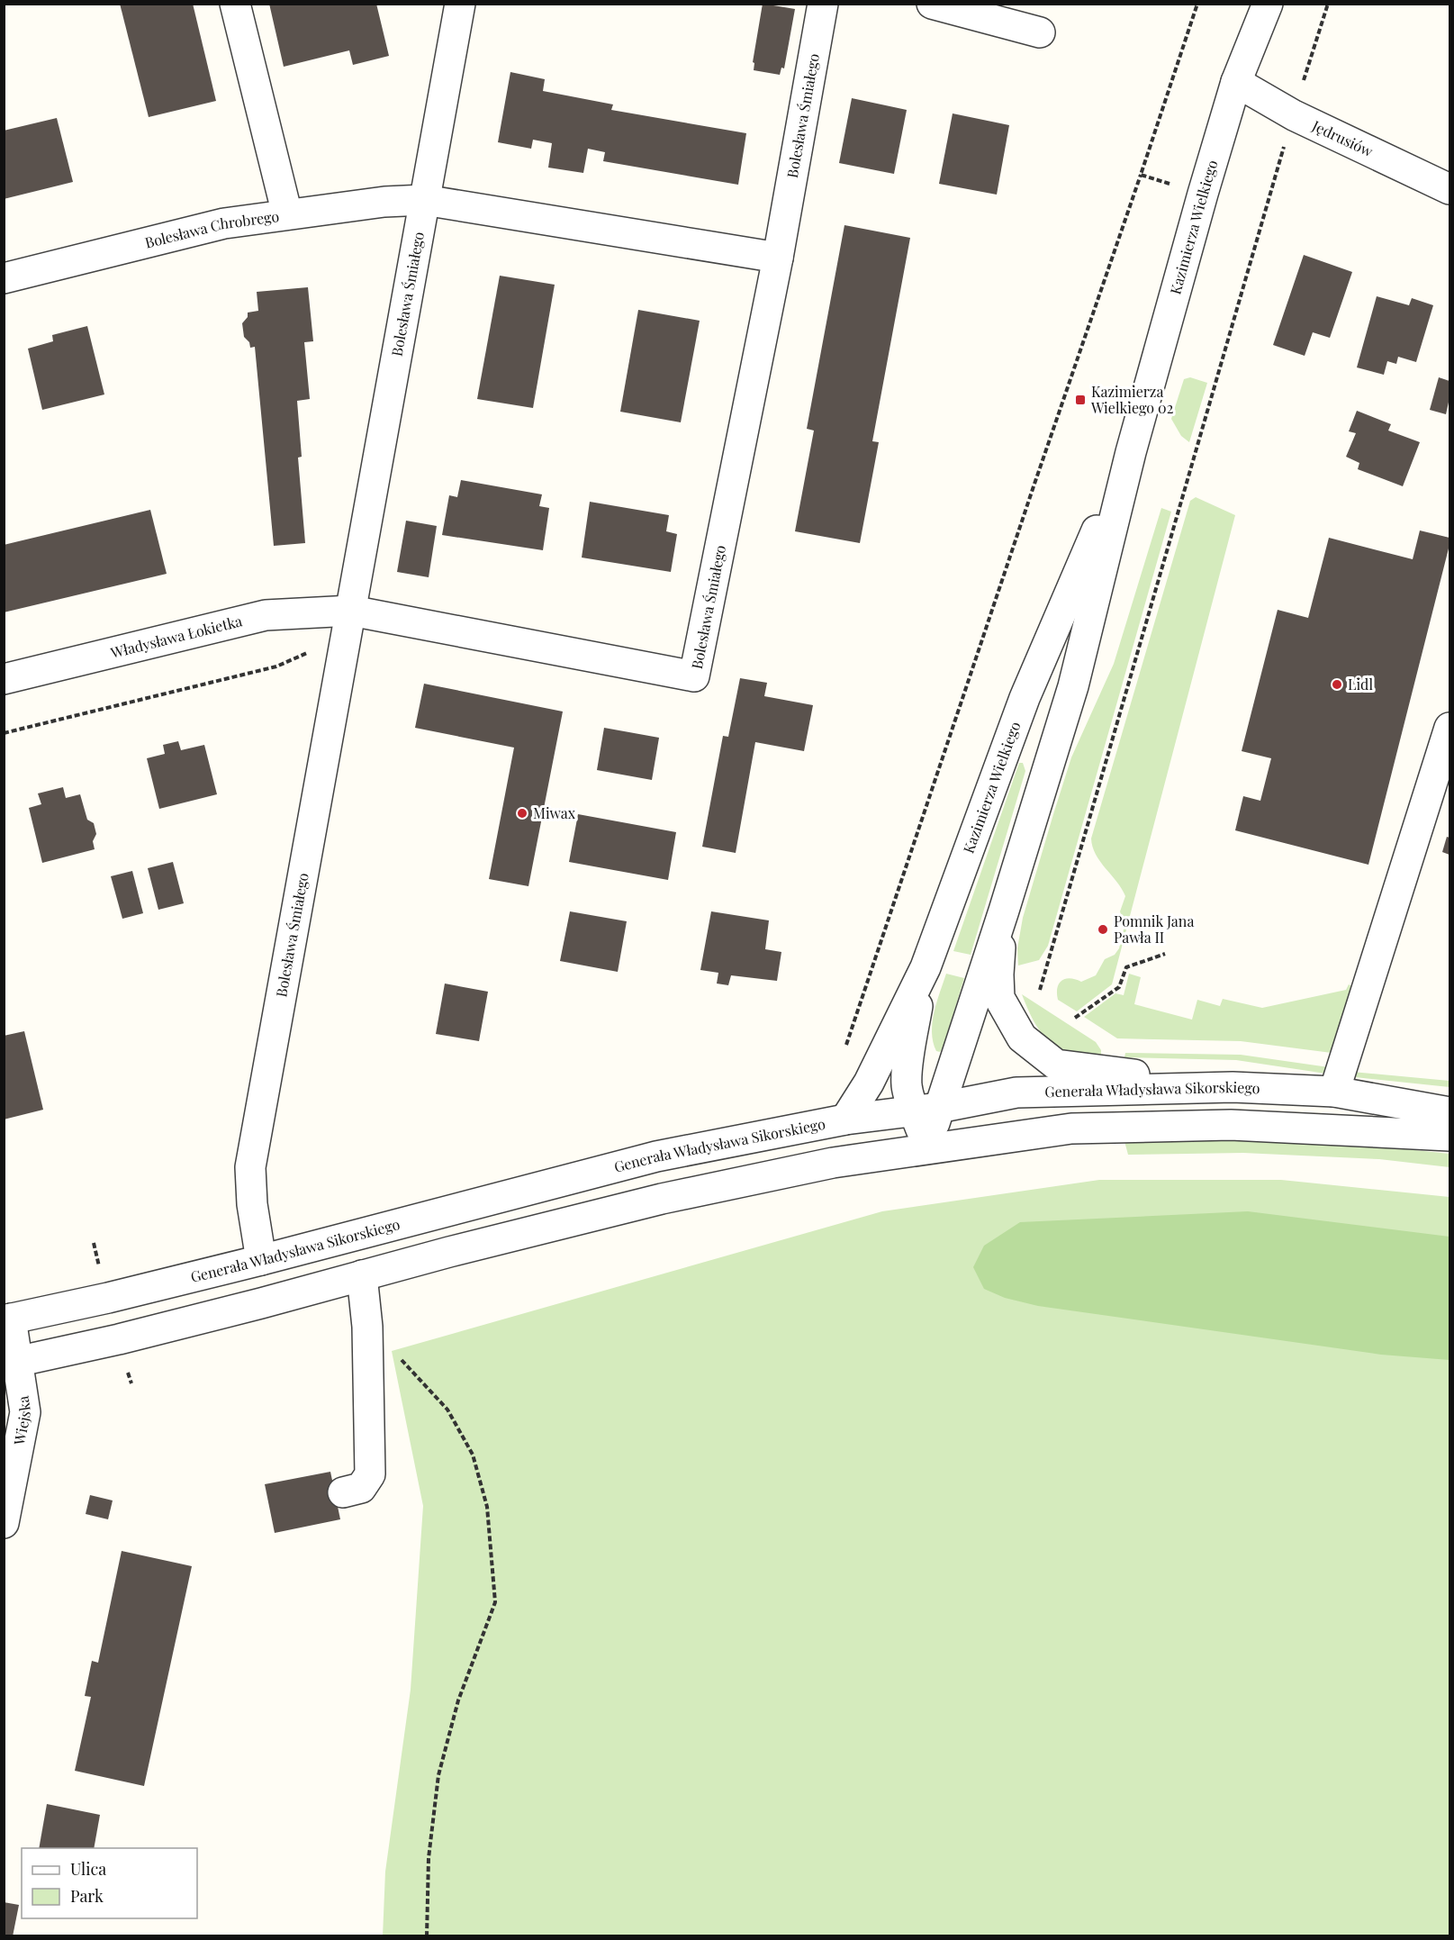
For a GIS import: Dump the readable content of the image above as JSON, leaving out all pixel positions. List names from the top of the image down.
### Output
{
  "streets": {
    "street": [
      "Bolesława Śmiałego",
      "Jędrusiów",
      "Kazimierza Wielkiego",
      "Bolesława Chrobrego",
      "Władysława Łokietka",
      "Generała Władysława Sikorskiego",
      "Wiejska"
    ]
  },
  "crossings": [
    ["Bolesława Śmiałego", "Bolesława Chrobrego"],
    ["Bolesława Śmiałego", "Władysława Łokietka"],
    ["Bolesława Śmiałego", "Generała Władysława Sikorskiego"],
    ["Jędrusiów", "Kazimierza Wielkiego"],
    ["Kazimierza Wielkiego", "Generała Władysława Sikorskiego"],
    ["Generała Władysława Sikorskiego", "Wiejska"]
  ],
  "places": {
    "transit": ["Kazimierza Wielkiego 02"],
    "other": ["Lidl", "Miwax", "Pomnik Jana Pawła II"]
  },
  "legend": ["Ulica", "Park"]
}
